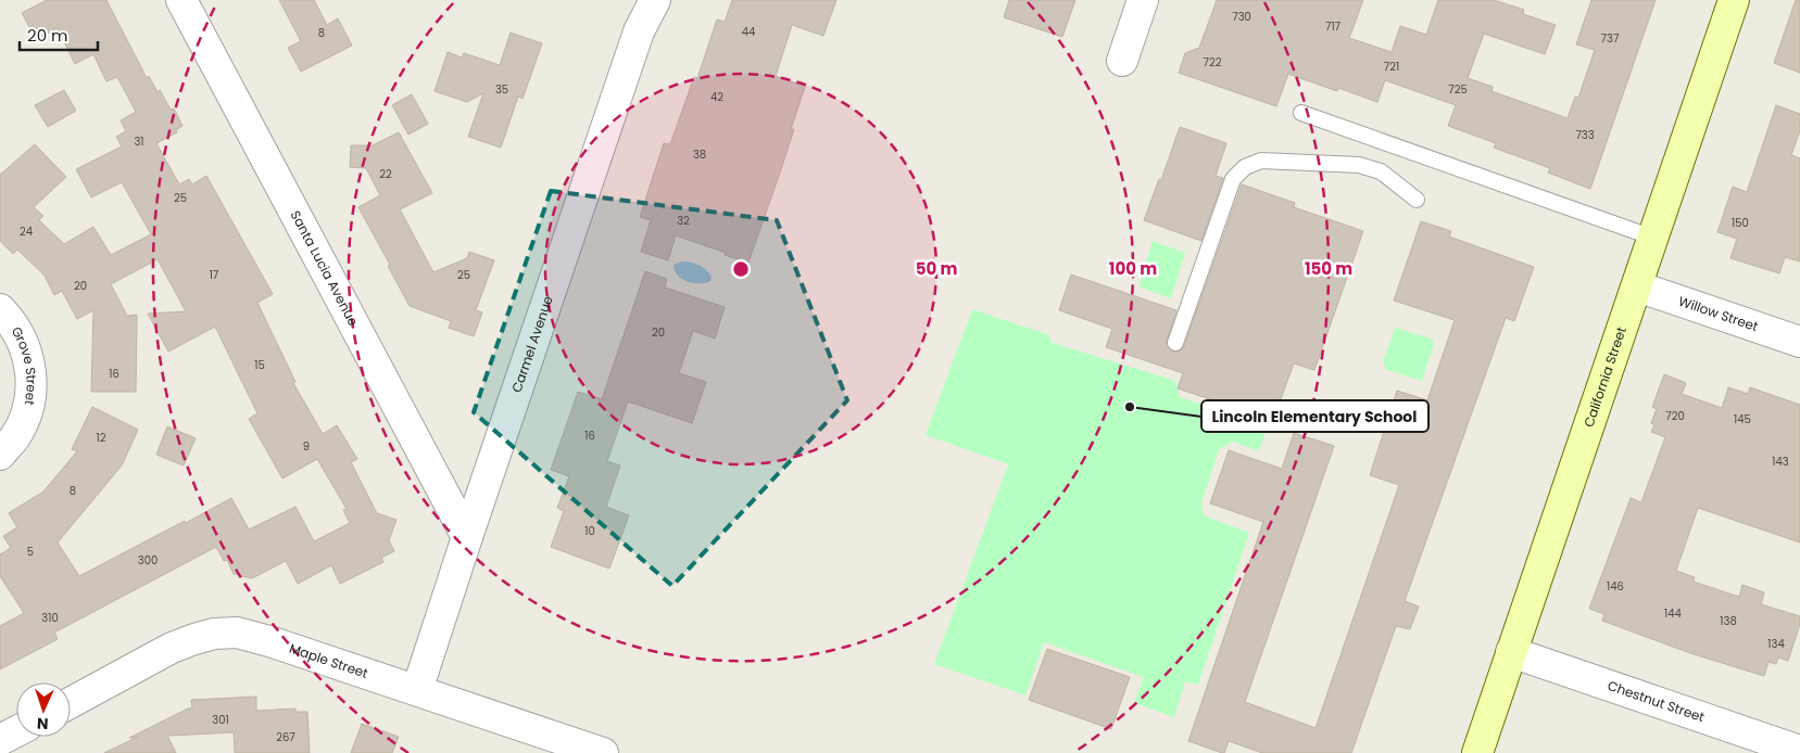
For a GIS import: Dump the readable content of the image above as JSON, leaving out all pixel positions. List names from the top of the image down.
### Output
{
  "streets": {
    "street": [
      "Santa Lucia Avenue",
      "Willow Street",
      "Carmel Avenue",
      "Grove Street",
      "California Street",
      "Maple Street",
      "Chestnut Street"
    ]
  },
  "crossings": [
    ["Santa Lucia Avenue", "Carmel Avenue"],
    ["Willow Street", "California Street"],
    ["Carmel Avenue", "Maple Street"],
    ["California Street", "Chestnut Street"]
  ],
  "places": ["Lincoln Elementary School"],
  "house_numbers": [
    "730",
    "717",
    "44",
    "8",
    "737",
    "722",
    "721",
    "35",
    "725",
    "42",
    "733",
    "31",
    "38",
    "22",
    "25",
    "32",
    "150",
    "24",
    "17",
    "25",
    "20",
    "20",
    "15",
    "16",
    "720",
    "145",
    "16",
    "12",
    "9",
    "143",
    "8",
    "10",
    "5",
    "300",
    "146",
    "144",
    "310",
    "138",
    "134",
    "301",
    "267"
  ],
  "scale_bar": "20 m",
  "north": "bottom",
  "rings": ["50 m", "100 m", "150 m"]
}
